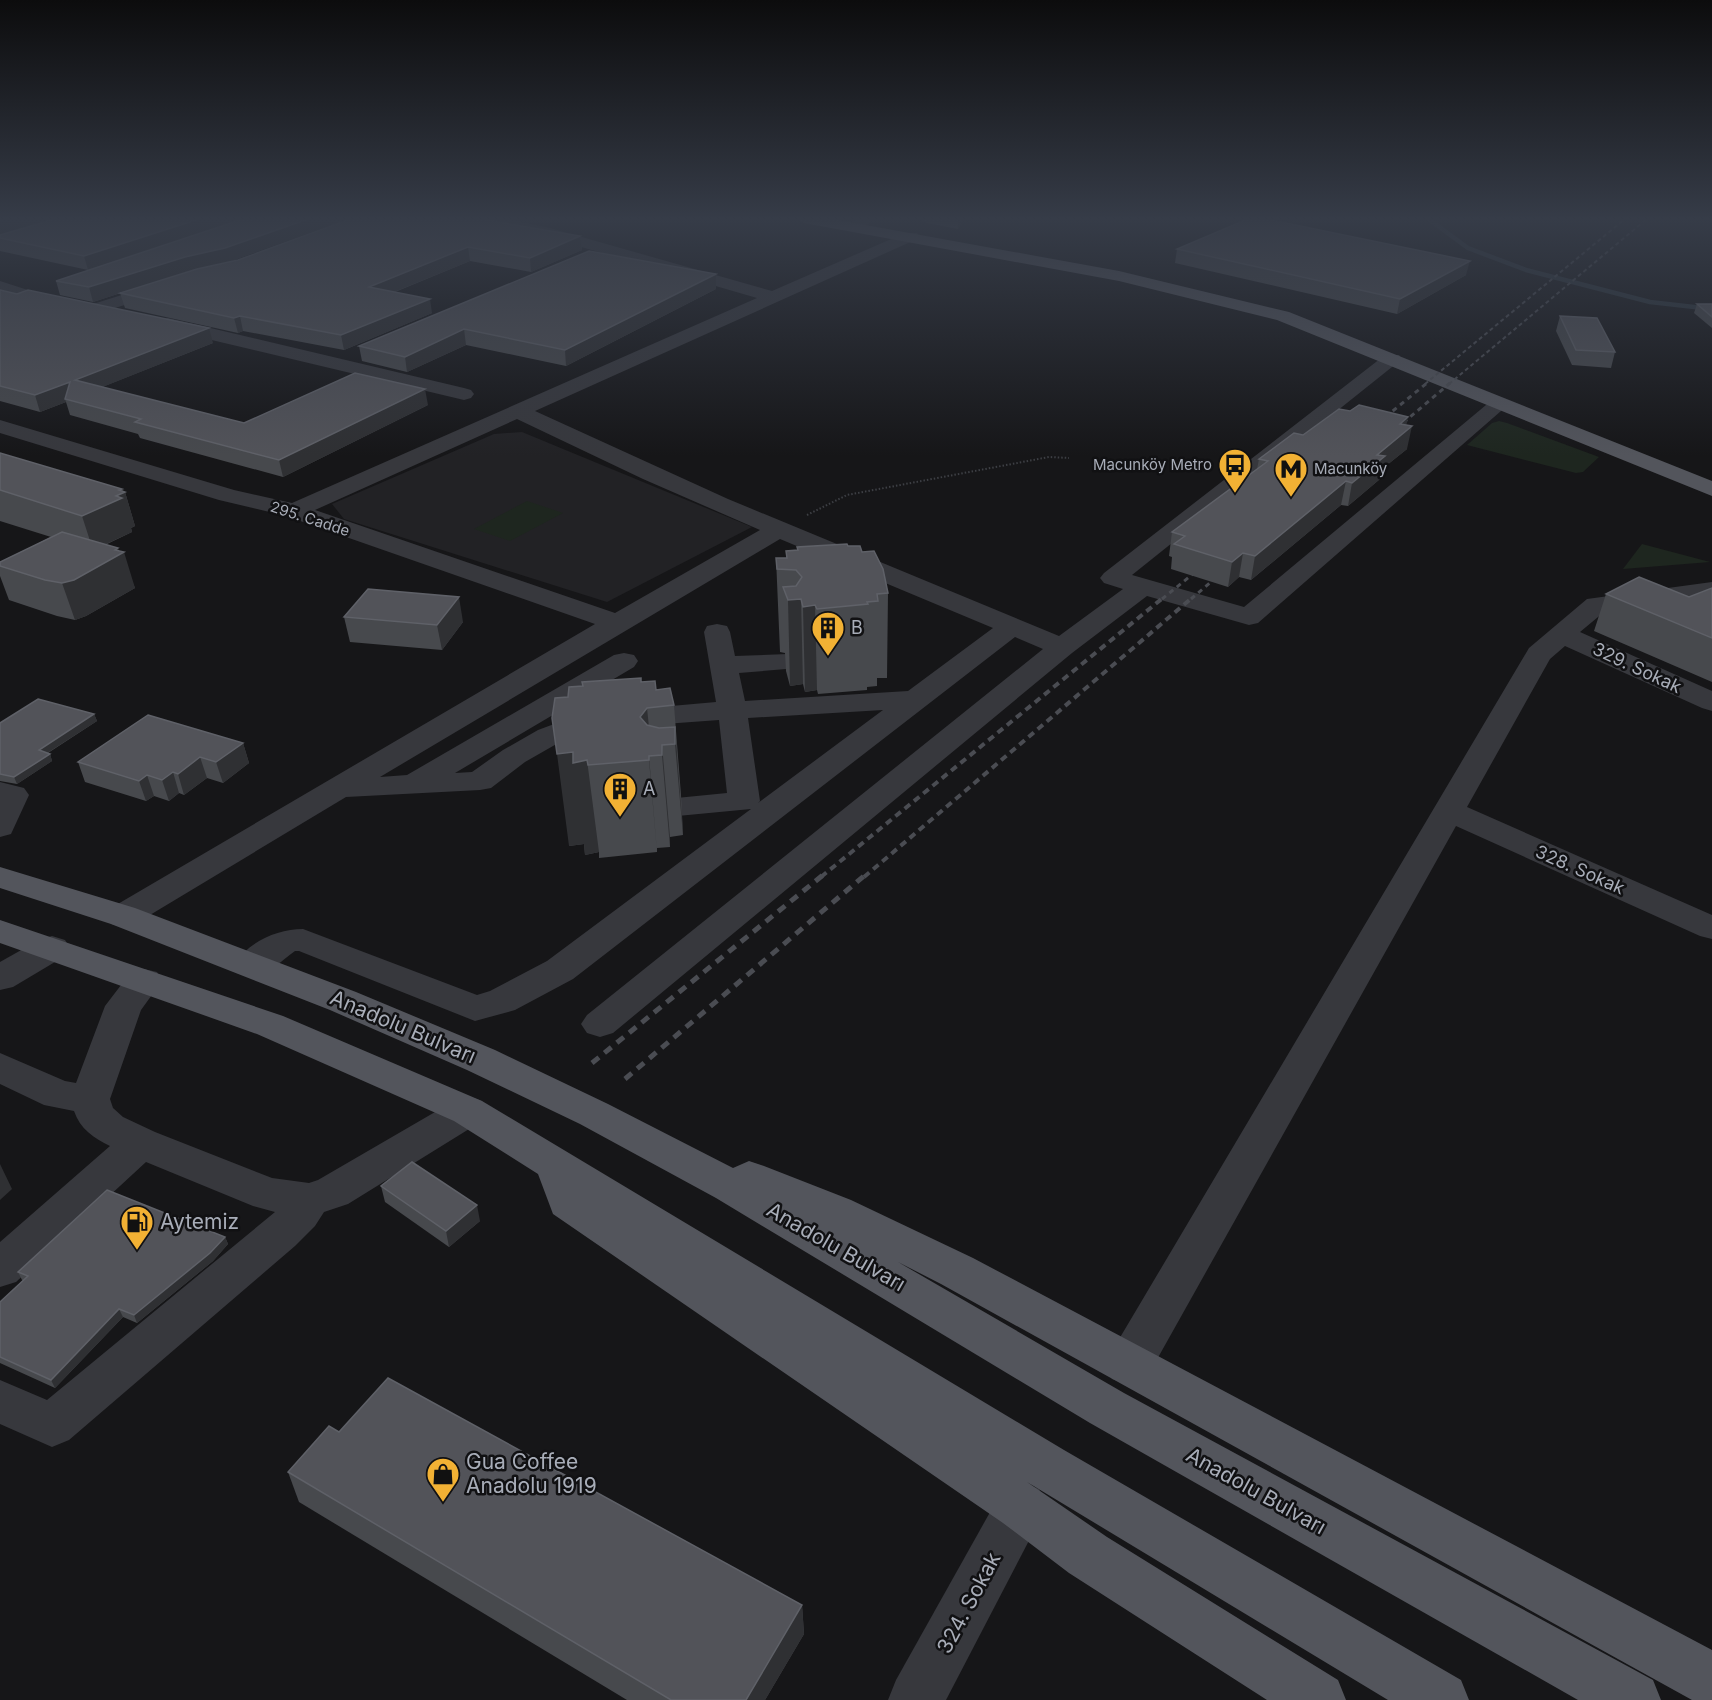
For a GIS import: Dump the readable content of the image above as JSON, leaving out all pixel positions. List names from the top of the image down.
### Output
{
  "streets": {
    "main road": ["Anadolu Bulvarı"],
    "street": [
      "295. Cadde",
      "329. Sokak",
      "328. Sokak",
      "324. Sokak"
    ]
  },
  "places": {
    "bus stop": ["Macunköy Metro"],
    "metro station": ["Macunköy"],
    "building": ["B", "A"],
    "fuel station": ["Aytemiz"],
    "shop": ["Gua Coffee Anadolu 1919"]
  }
}
